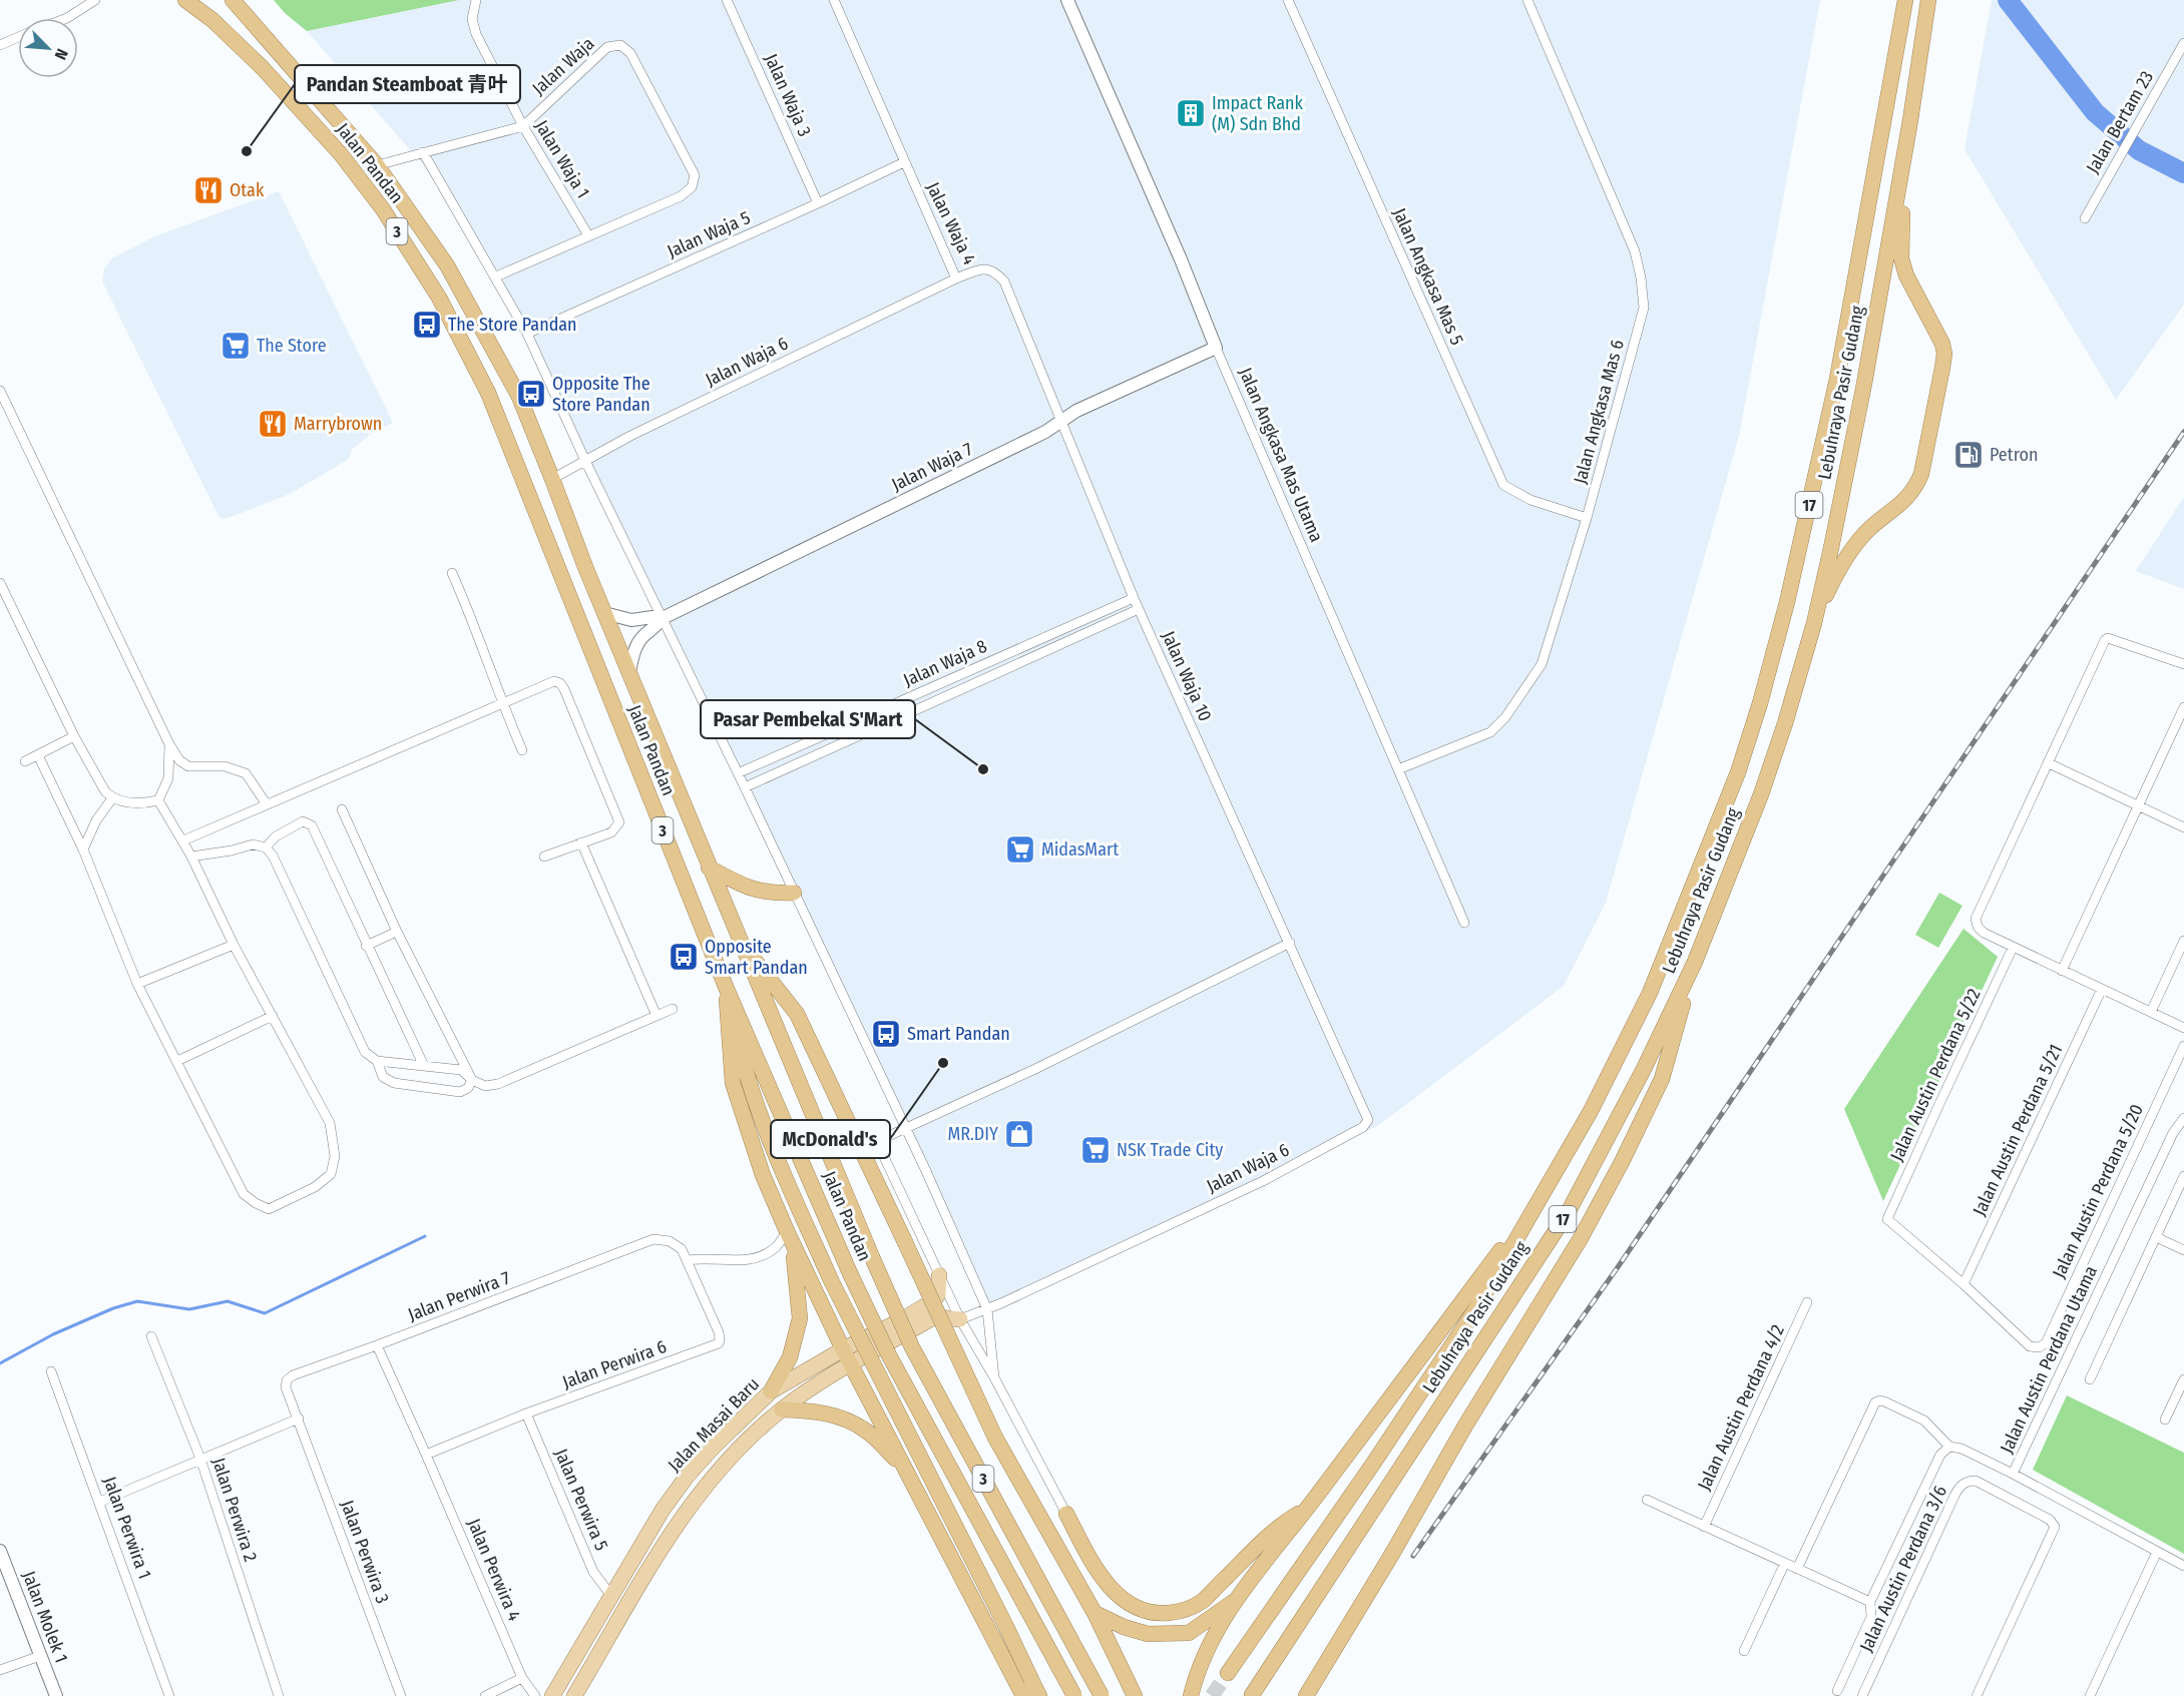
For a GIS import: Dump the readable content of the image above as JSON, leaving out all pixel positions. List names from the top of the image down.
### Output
{
  "streets": {
    "highway": [
      "Jalan Pandan",
      "3",
      "Lebuhraya Pasir Gudang",
      "17"
    ],
    "main road": ["Jalan Masai Baru"],
    "street": [
      "Jalan Waja",
      "Jalan Waja 3",
      "Jalan Bertam 23",
      "Jalan Waja 1",
      "Jalan Waja 4",
      "Jalan Waja 5",
      "Jalan Angkasa Mas 5",
      "Jalan Waja 6",
      "Jalan Angkasa Mas 6",
      "Jalan Angkasa Mas Utama",
      "Jalan Waja 7",
      "Jalan Waja 8",
      "Jalan Waja 10",
      "Jalan Austin Perdana 5/22",
      "Jalan Austin Perdana 5/21",
      "Jalan Austin Perdana 5/20",
      "Jalan Perwira 7",
      "Jalan Austin Perdana Utama",
      "Jalan Perwira 6",
      "Jalan Austin Perdana 4/2",
      "Jalan Perwira 5",
      "Jalan Perwira 2",
      "Jalan Perwira 1",
      "Jalan Perwira 3",
      "Jalan Austin Perdana 3/6",
      "Jalan Perwira 4",
      "Jalan Molek 1"
    ]
  },
  "crossings": [
    ["Jalan Waja", "Jalan Waja 1"],
    ["Jalan Waja", "Jalan Pandan"],
    ["Jalan Waja 3", "Jalan Waja 5"],
    ["Jalan Pandan", "Jalan Waja 6"],
    ["Jalan Pandan", "Jalan Waja 7"],
    ["Jalan Waja 4", "Jalan Waja 5"],
    ["Jalan Waja 4", "Jalan Waja 6"],
    ["Jalan Waja 4", "Jalan Waja 7"],
    ["Jalan Waja 4", "Jalan Waja 10"],
    ["Jalan Angkasa Mas 5", "Jalan Angkasa Mas 6"],
    ["Jalan Waja 6", "Jalan Waja 10"],
    ["Jalan Waja 6", "Jalan Masai Baru"],
    ["Jalan Angkasa Mas 6", "Jalan Angkasa Mas Utama"],
    ["Jalan Angkasa Mas Utama", "Jalan Waja 7"],
    ["Jalan Waja 7", "Jalan Waja 10"],
    ["Jalan Waja 8", "Jalan Waja 10"],
    ["Jalan Austin Perdana 5/22", "Jalan Austin Perdana 5/21"],
    ["Jalan Austin Perdana 5/22", "Jalan Austin Perdana 5/20"],
    ["Jalan Austin Perdana 5/21", "Jalan Austin Perdana 5/20"],
    ["Jalan Perwira 7", "Jalan Perwira 6"],
    ["Jalan Perwira 7", "Jalan Perwira 3"],
    ["Jalan Perwira 6", "Jalan Perwira 5"],
    ["Jalan Perwira 6", "Jalan Perwira 4"],
    ["Jalan Masai Baru", "Jalan Perwira 5"]
  ],
  "places": {
    "building": ["Impact Rank (M) Sdn Bhd"],
    "other": ["Pandan Steamboat 青叶", "Pasar Pembekal S'Mart", "McDonald's"],
    "restaurant": ["Otak", "Marrybrown"],
    "bus stop": [
      "The Store Pandan",
      "Opposite The Store Pandan",
      "Opposite Smart Pandan",
      "Smart Pandan"
    ],
    "supermarket": ["The Store", "MidasMart", "NSK Trade City"],
    "fuel station": ["Petron"],
    "shop": ["MR.DIY"]
  },
  "north": "bottom right"
}
